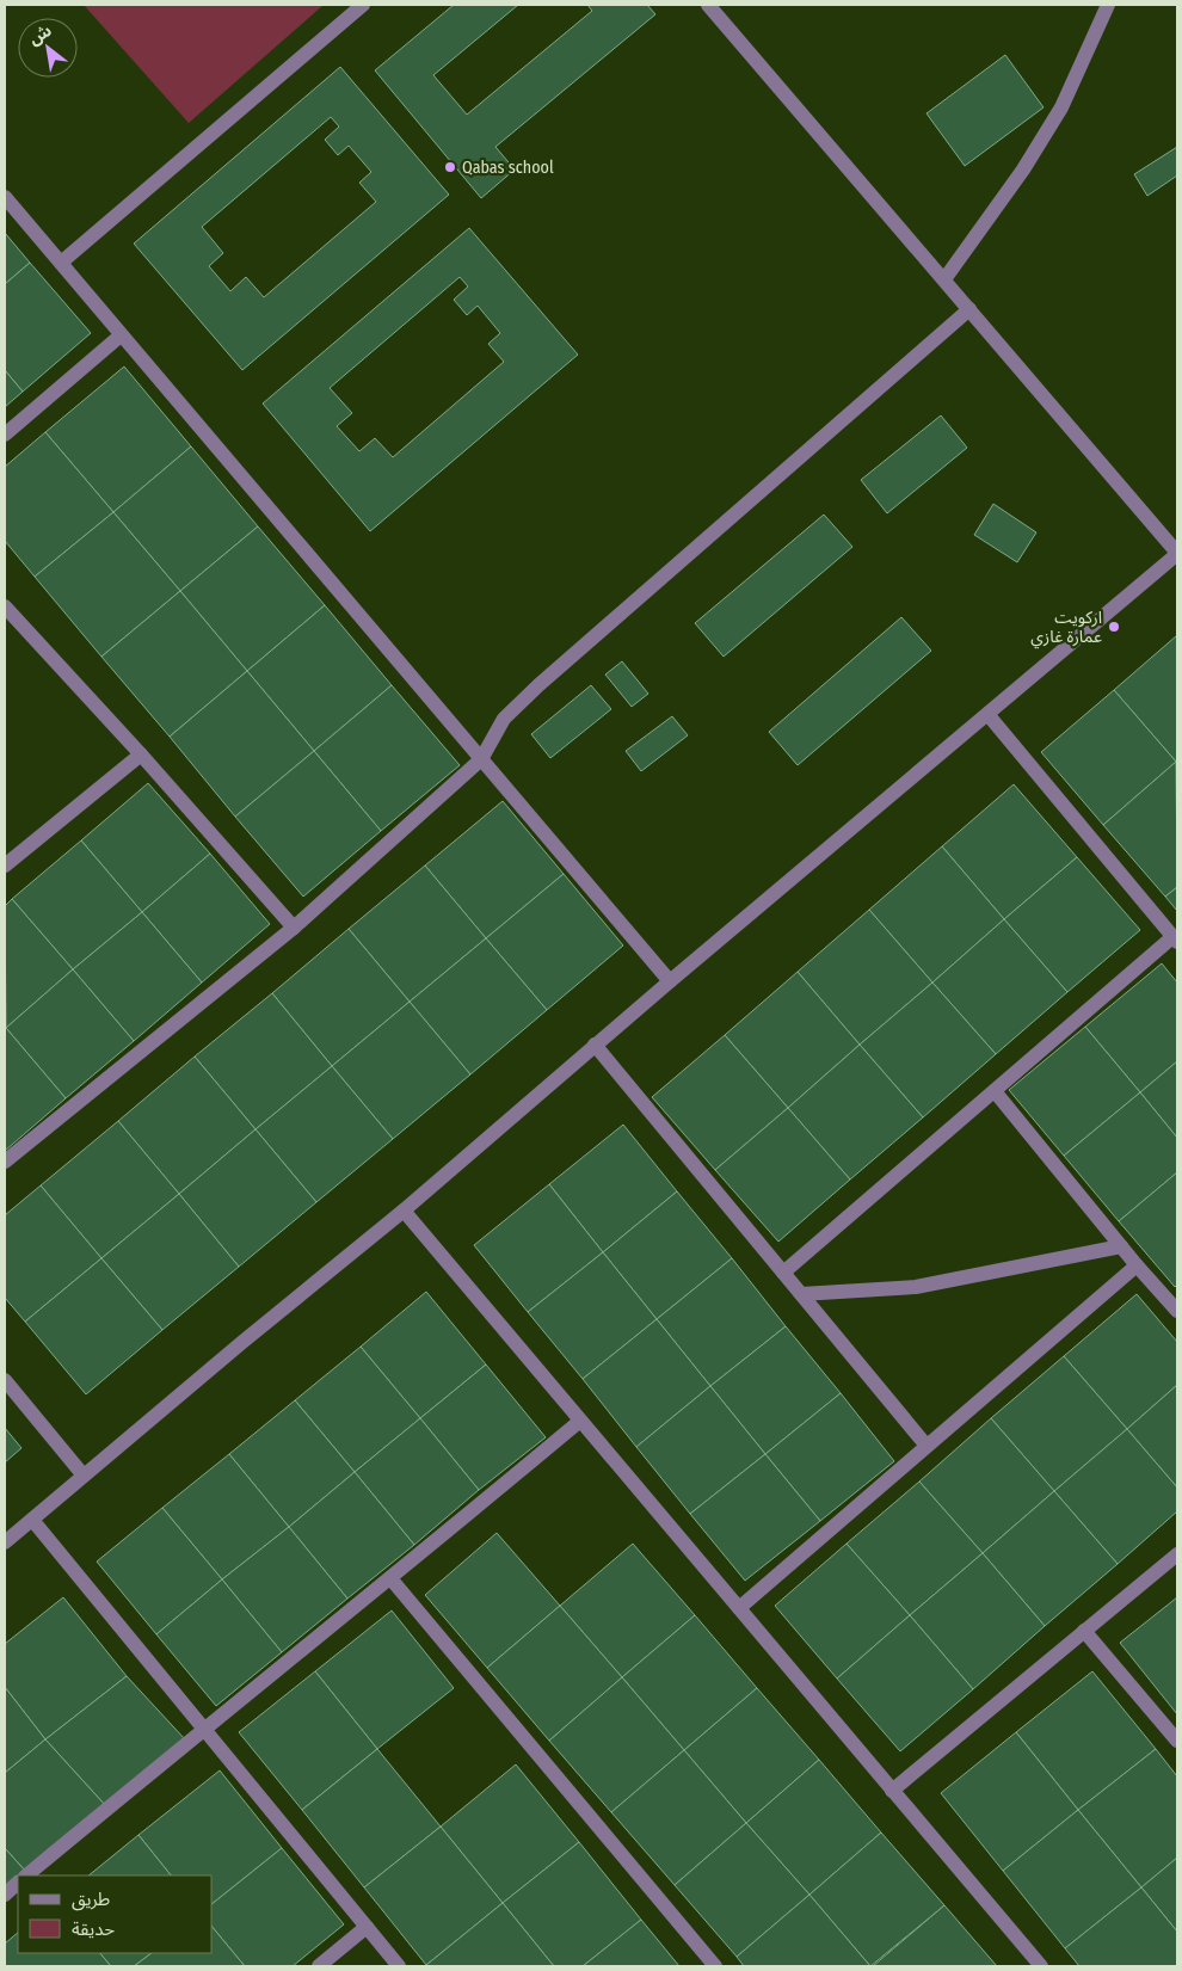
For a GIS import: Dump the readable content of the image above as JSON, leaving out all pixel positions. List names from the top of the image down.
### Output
{
  "places": ["Qabas school", "اركويت عمارة غازي"],
  "legend": ["طريق", "حديقة"],
  "north": "top left"
}
